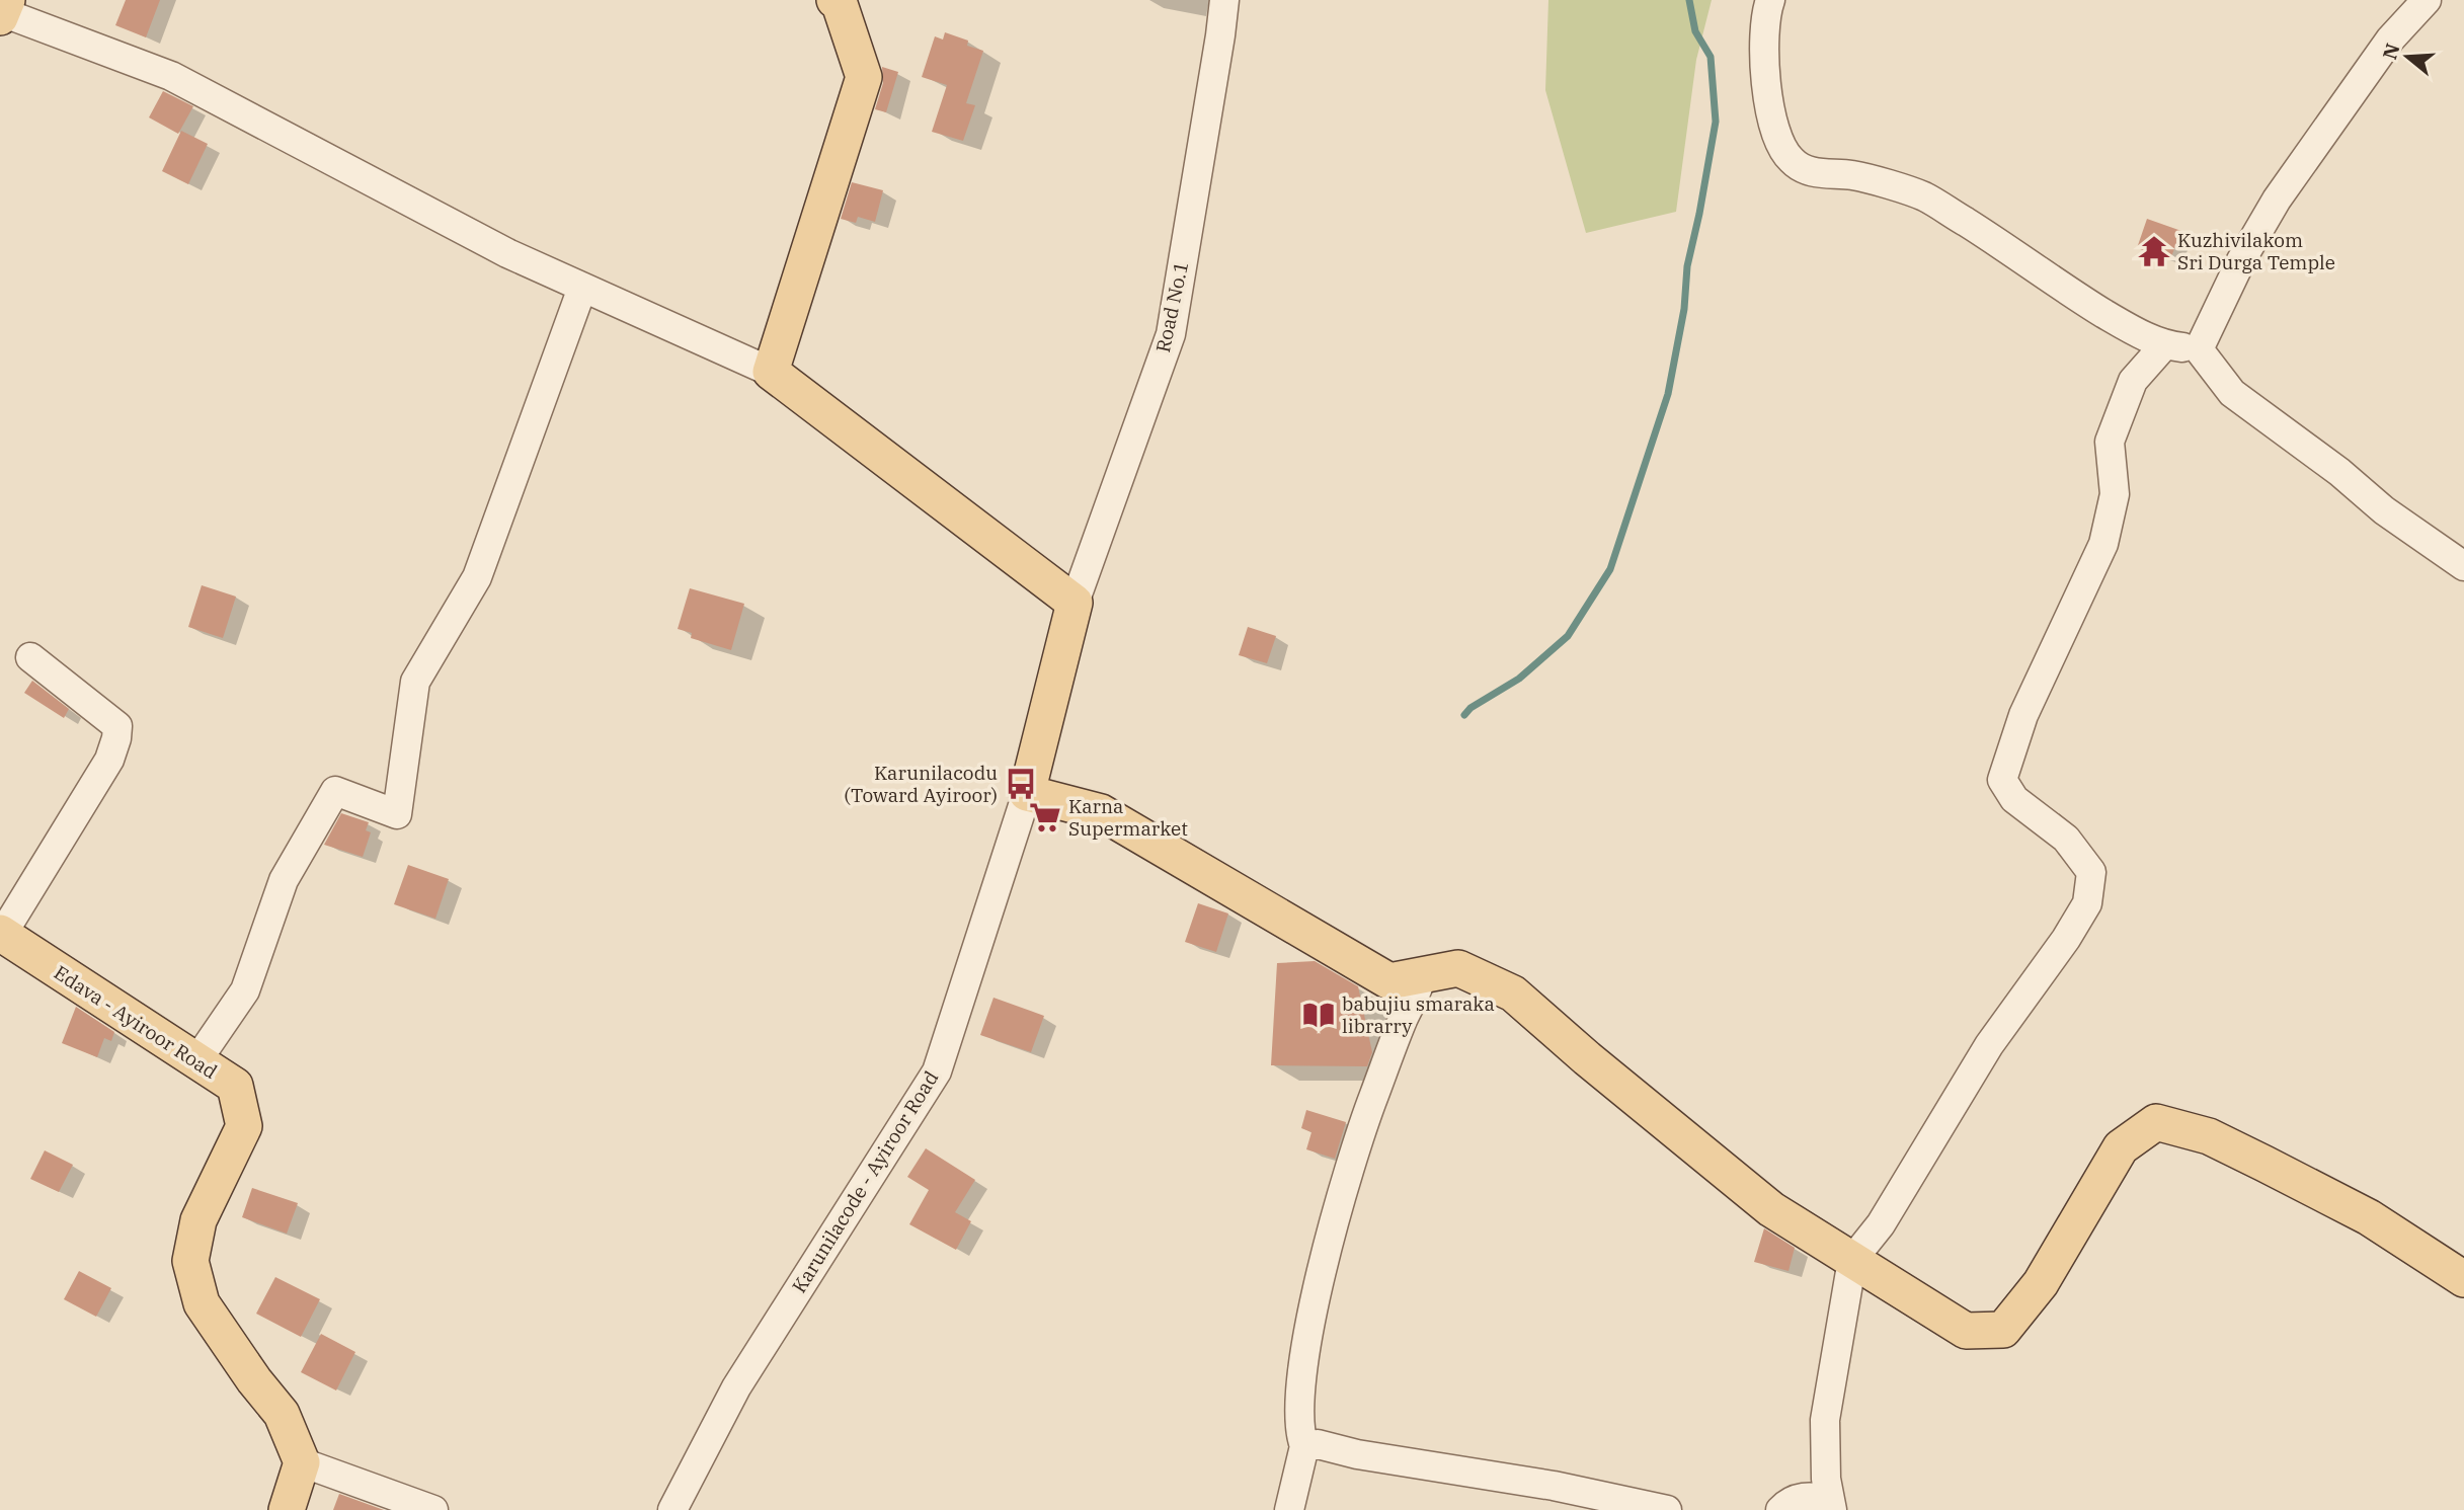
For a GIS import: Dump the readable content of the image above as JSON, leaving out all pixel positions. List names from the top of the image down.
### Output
{
  "streets": {
    "main road": ["Edava - Ayiroor Road"],
    "street": ["Road No.1", "Karunilacode - Ayiroor Road"]
  },
  "places": {
    "temple": ["Kuzhivilakom Sri Durga Temple"],
    "bus stop": ["Karunilacodu (Toward Ayiroor)"],
    "supermarket": ["Karna Supermarket"],
    "library": ["babujiu smaraka librarry"]
  },
  "north": "left"
}
